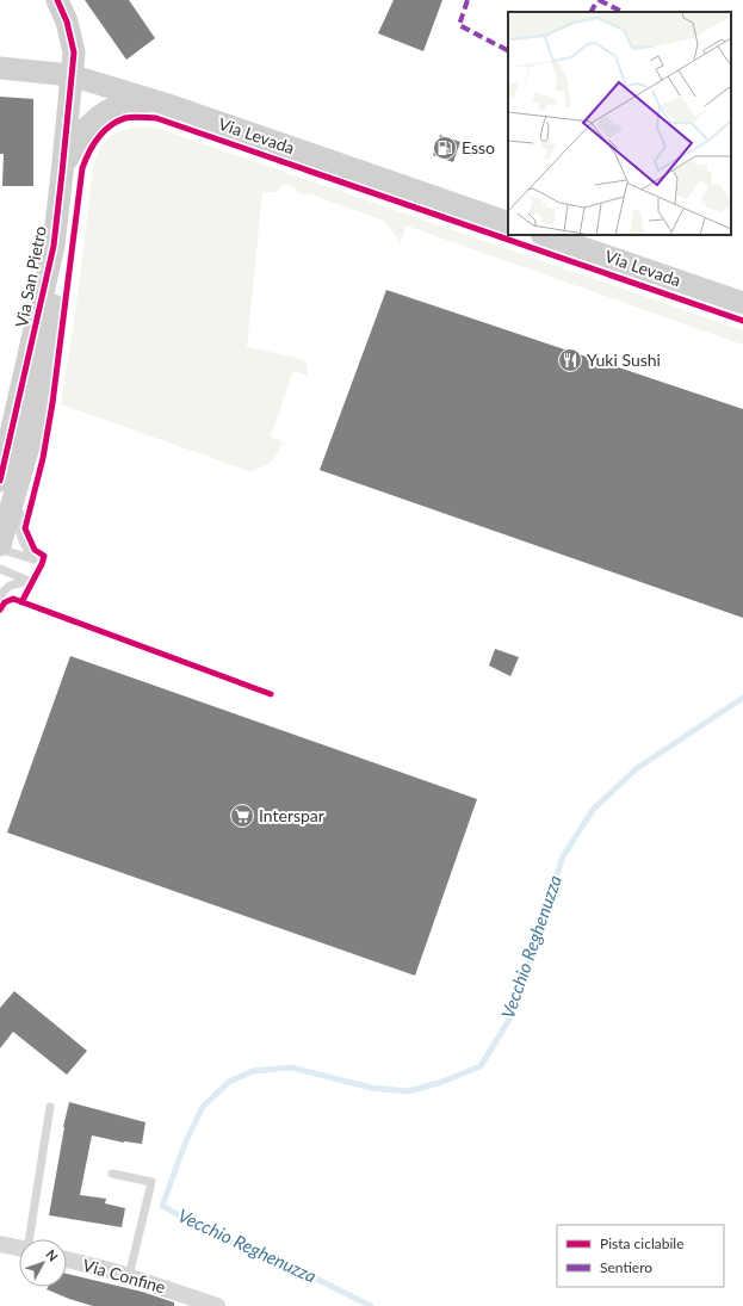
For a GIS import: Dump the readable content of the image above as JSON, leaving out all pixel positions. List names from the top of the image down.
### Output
{
  "streets": {
    "street": ["Via Levada", "Via San Pietro", "Via Confine"]
  },
  "crossings": [
    ["Via Levada", "Via San Pietro"]
  ],
  "water": ["Vecchio Reghenuzza"],
  "places": {
    "fuel station": ["Esso"],
    "restaurant": ["Yuki Sushi"],
    "supermarket": ["Interspar"]
  },
  "legend": ["Pista ciclabile", "Sentiero"],
  "north": "top right"
}
